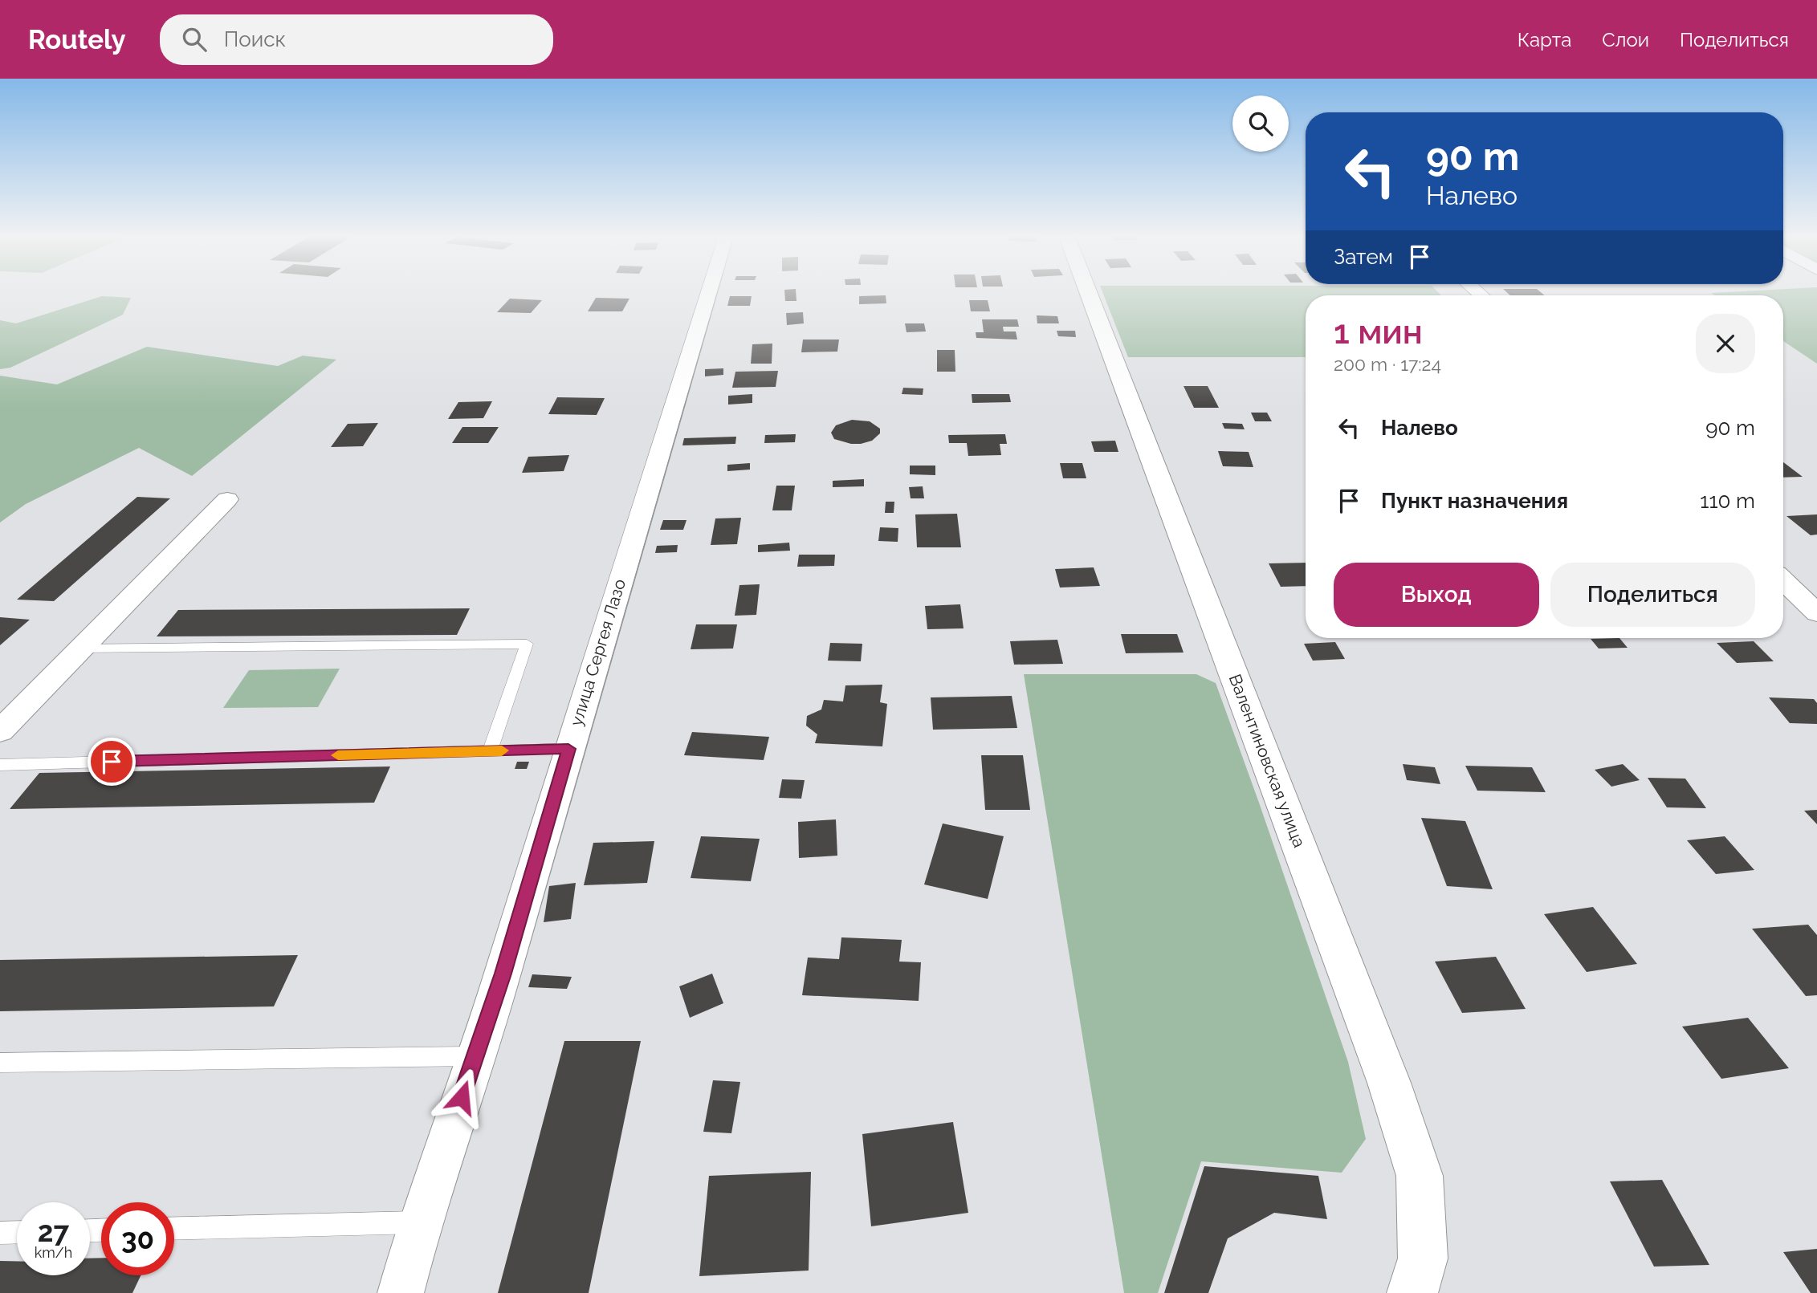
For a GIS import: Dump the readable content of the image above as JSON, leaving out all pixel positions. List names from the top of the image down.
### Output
{
  "streets": {
    "main road": ["Валентиновская улица"],
    "street": ["улица Сергея Лазо"]
  },
  "page": {
    "header": "Routely",
    "search": "Поиск",
    "nav": ["Карта", "Слои", "Поделиться"],
    "turn": ["90 m", "Налево"],
    "then": "Затем",
    "heading": ["1 мин", "200 m · 17:24"],
    "list": [
      {
        "name": "Налево",
        "value": "90 m"
      },
      {
        "name": "Пункт назначения",
        "value": "110 m"
      }
    ],
    "buttons": ["Выход", "Поделиться"],
    "speed": "27 km/h",
    "limit": "30"
  }
}
